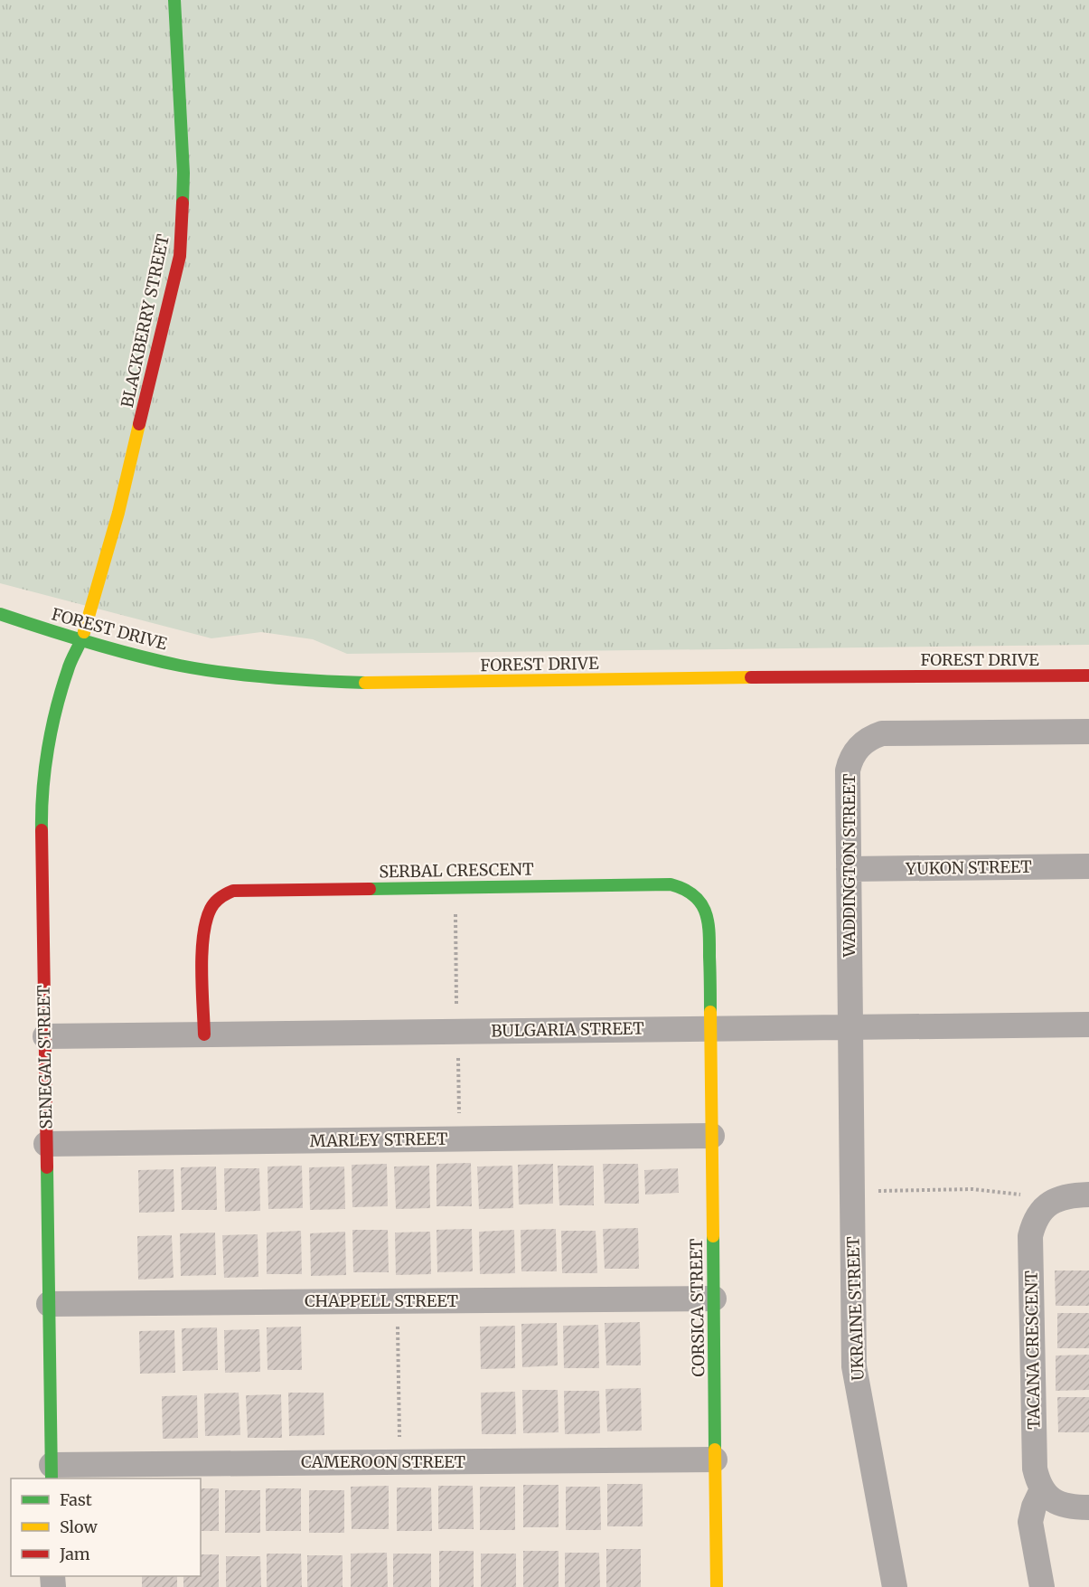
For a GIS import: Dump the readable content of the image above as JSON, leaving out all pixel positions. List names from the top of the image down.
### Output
{
  "streets": {
    "street": [
      "BLACKBERRY STREET",
      "FOREST DRIVE",
      "WADDINGTON STREET",
      "YUKON STREET",
      "SERBAL CRESCENT",
      "BULGARIA STREET",
      "SENEGAL STREET",
      "MARLEY STREET",
      "CHAPPELL STREET",
      "CORSICA STREET",
      "UKRAINE STREET",
      "TACANA CRESCENT",
      "CAMEROON STREET"
    ]
  },
  "crossings": [
    ["BLACKBERRY STREET", "FOREST DRIVE"],
    ["BLACKBERRY STREET", "SENEGAL STREET"],
    ["FOREST DRIVE", "SENEGAL STREET"],
    ["WADDINGTON STREET", "YUKON STREET"],
    ["WADDINGTON STREET", "BULGARIA STREET"],
    ["WADDINGTON STREET", "UKRAINE STREET"],
    ["SERBAL CRESCENT", "BULGARIA STREET"],
    ["SERBAL CRESCENT", "CORSICA STREET"],
    ["BULGARIA STREET", "SENEGAL STREET"],
    ["BULGARIA STREET", "CORSICA STREET"],
    ["BULGARIA STREET", "UKRAINE STREET"],
    ["SENEGAL STREET", "MARLEY STREET"],
    ["SENEGAL STREET", "CHAPPELL STREET"],
    ["SENEGAL STREET", "CAMEROON STREET"],
    ["MARLEY STREET", "CORSICA STREET"],
    ["CHAPPELL STREET", "CORSICA STREET"],
    ["CORSICA STREET", "CAMEROON STREET"]
  ],
  "legend": ["Fast", "Slow", "Jam"]
}
